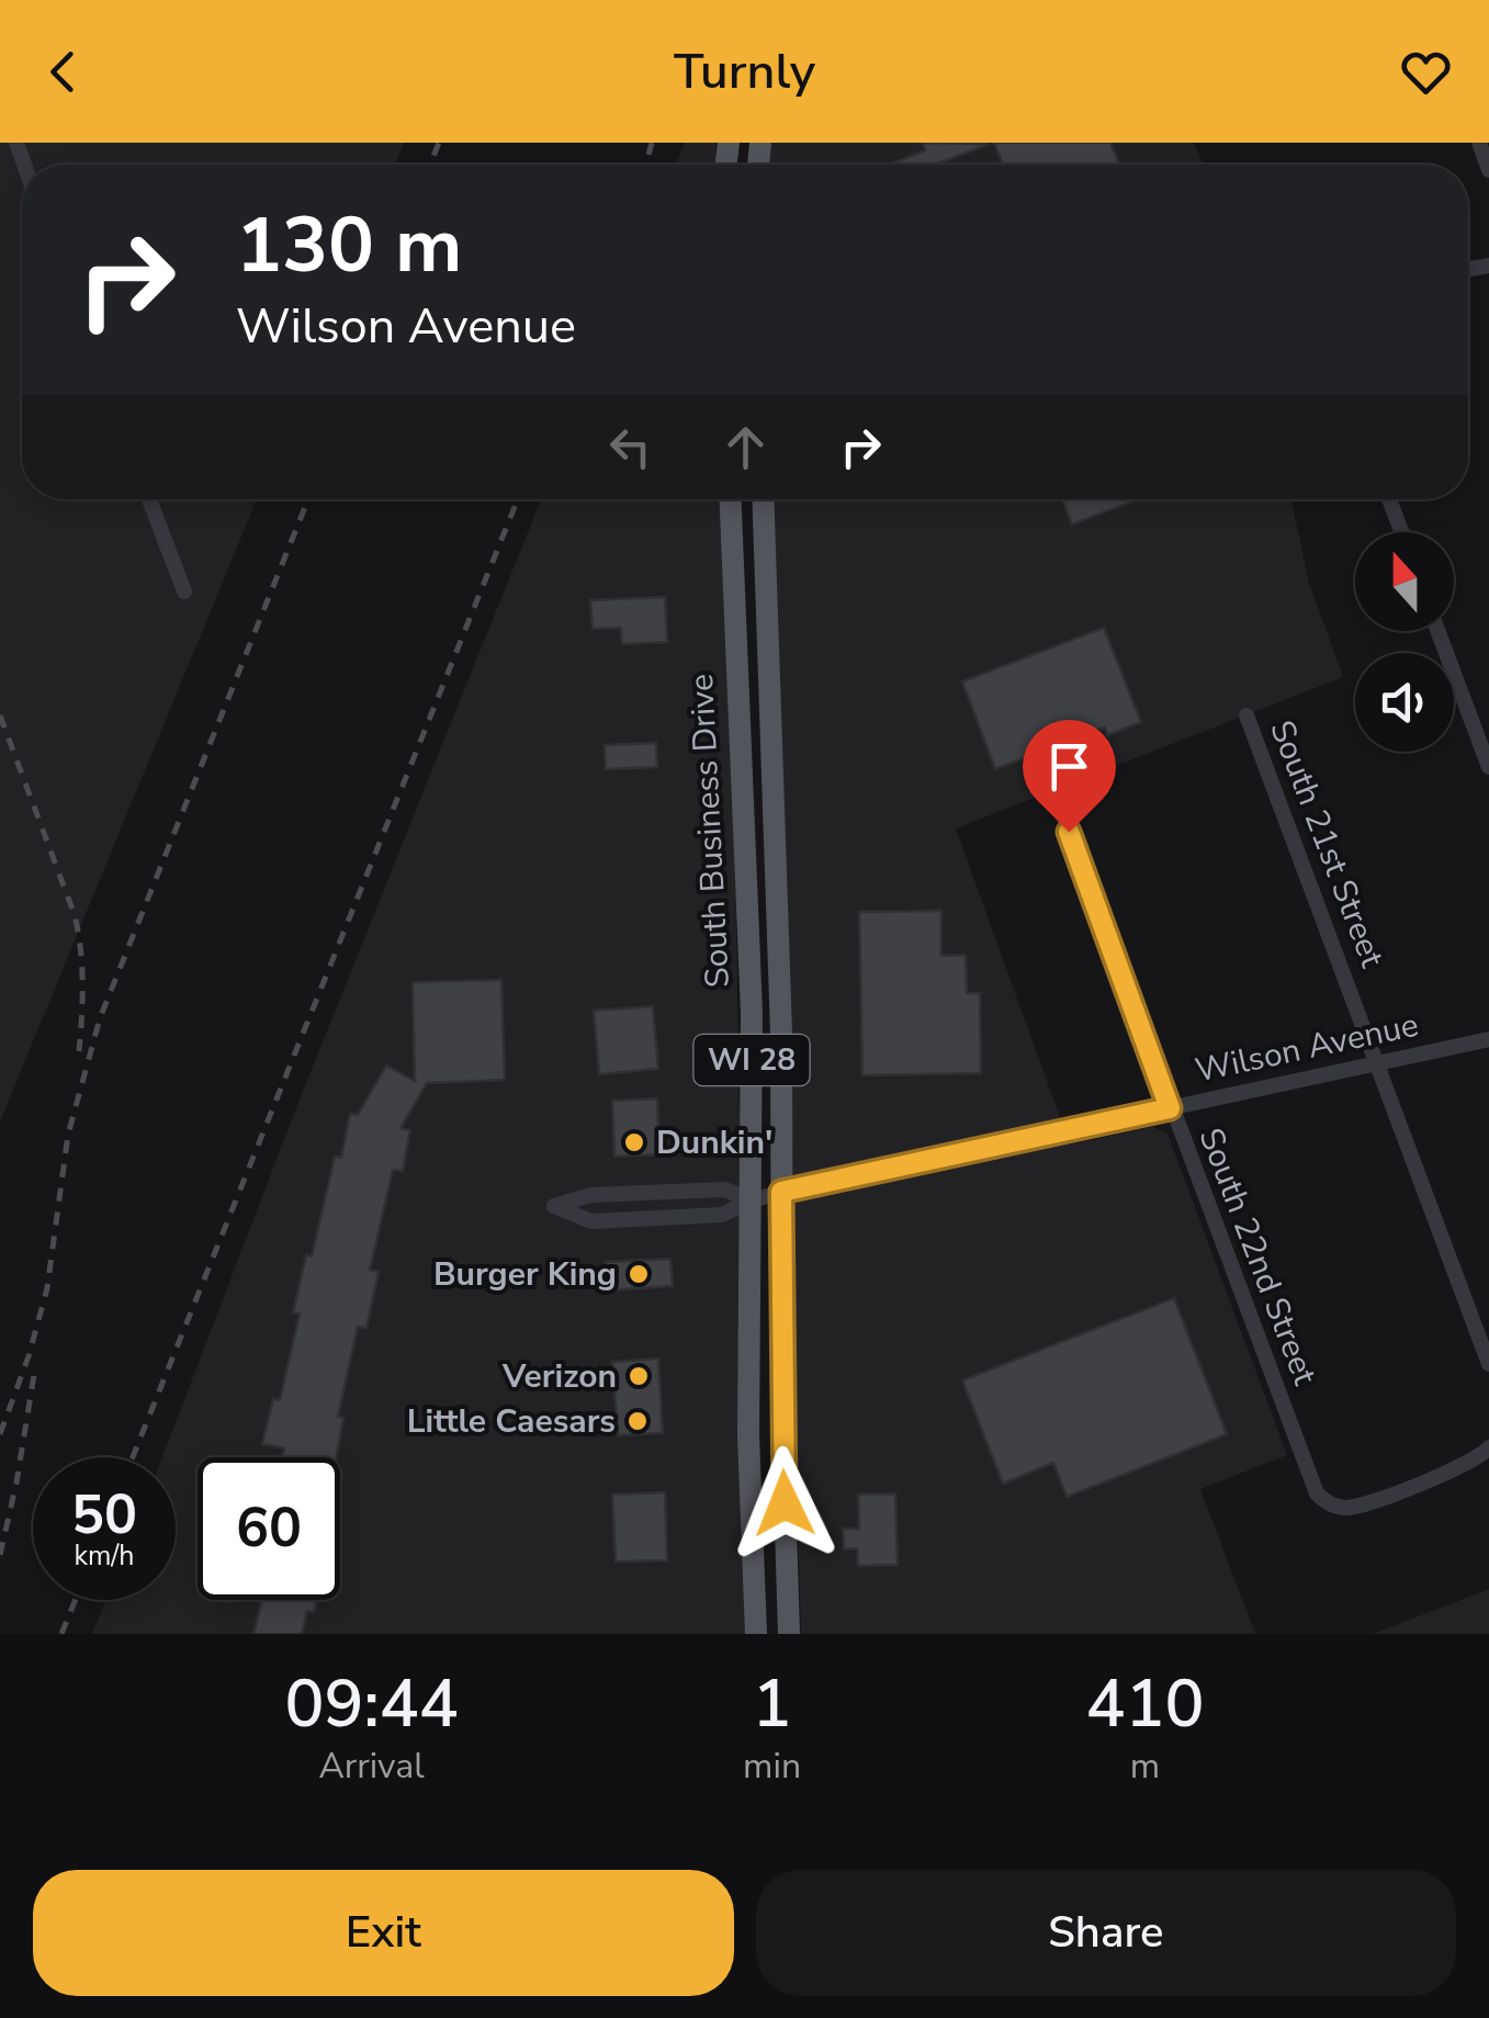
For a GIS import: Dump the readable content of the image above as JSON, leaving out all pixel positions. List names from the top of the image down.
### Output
{
  "streets": {
    "main road": ["South Business Drive", "WI 28"],
    "street": ["South 21st Street", "Wilson Avenue", "South 22nd Street"]
  },
  "crossings": [
    ["South Business Drive", "Wilson Avenue"],
    ["South 21st Street", "Wilson Avenue"],
    ["Wilson Avenue", "South 22nd Street"]
  ],
  "places": [
    "Dunkin'",
    "Burger King",
    "Verizon",
    "Little Caesars"
  ],
  "north": "top",
  "page": {
    "header": "Turnly",
    "turn": ["130 m", "Wilson Avenue"],
    "speed": "50 km/h",
    "limit": "60",
    "eta": [
      "09:44",
      "Arrival",
      "1",
      "min",
      "410",
      "m"
    ],
    "buttons": ["Exit", "Share"]
  }
}
